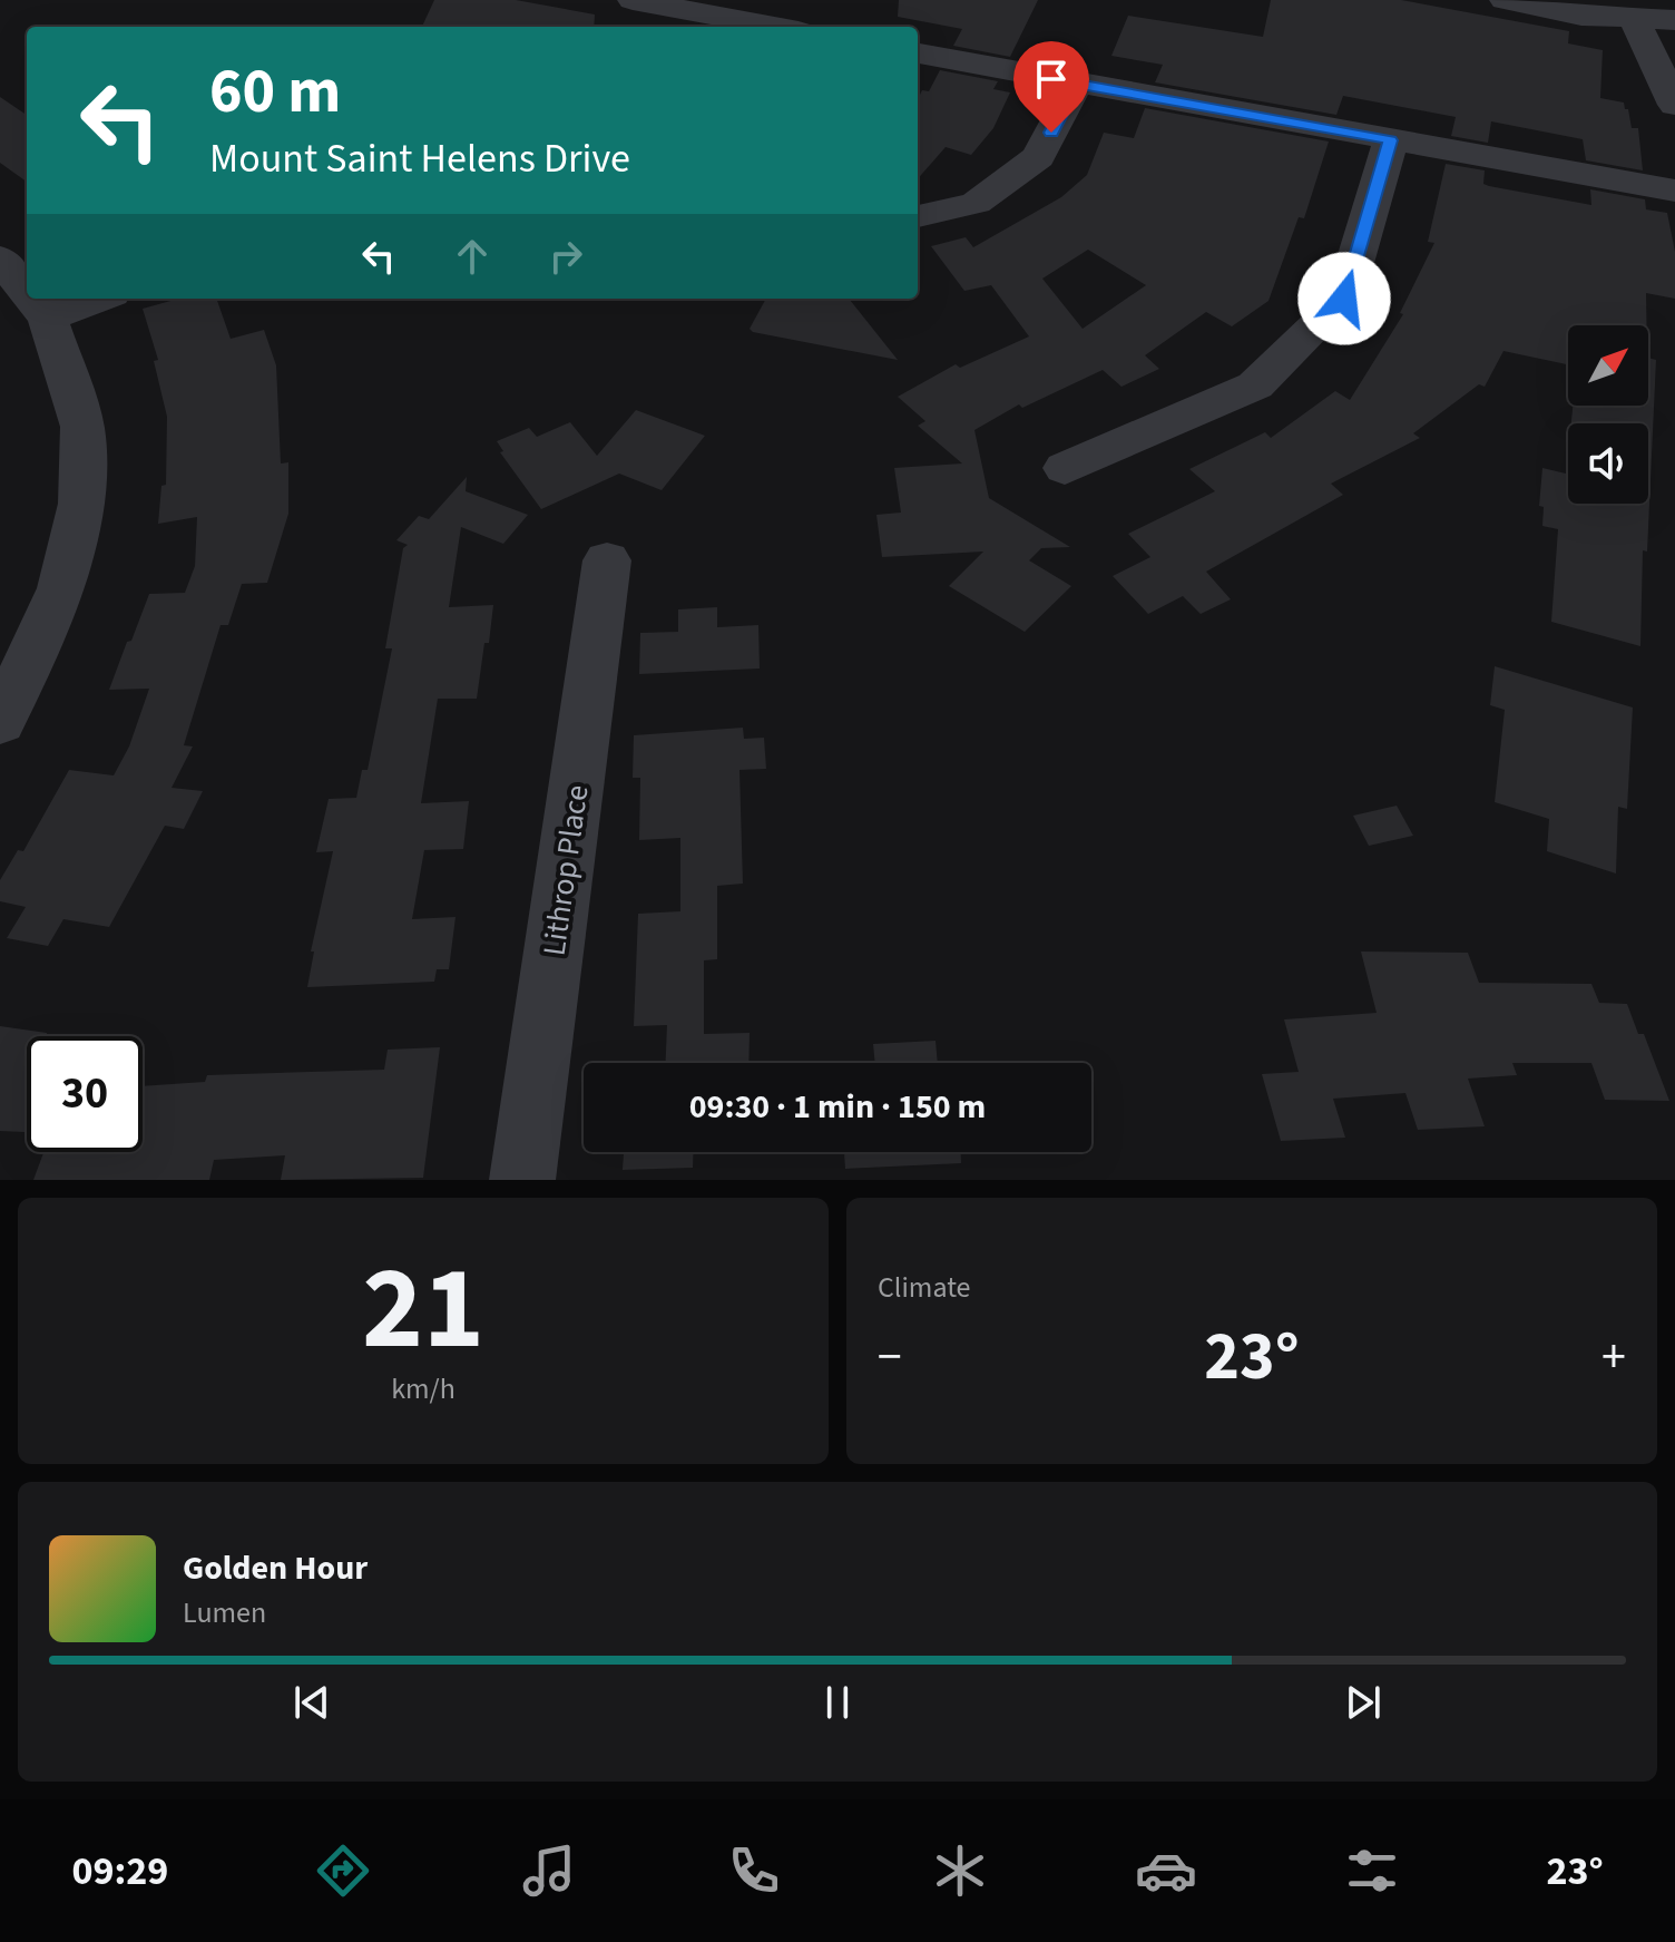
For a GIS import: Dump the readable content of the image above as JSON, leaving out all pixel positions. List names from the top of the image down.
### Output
{
  "streets": {
    "street": ["Lithrop Place"]
  },
  "north": "top right",
  "page": {
    "turn": ["60 m", "Mount Saint Helens Drive"],
    "limit": "30",
    "trip": "09:30 · 1 min · 150 m",
    "tile": [
      ["21", "km/h"],
      "Climate"
    ],
    "heat": ["−", "23°", "+"],
    "song": ["Golden Hour", "Lumen"],
    "tabs": ["09:29", "23°"]
  }
}
